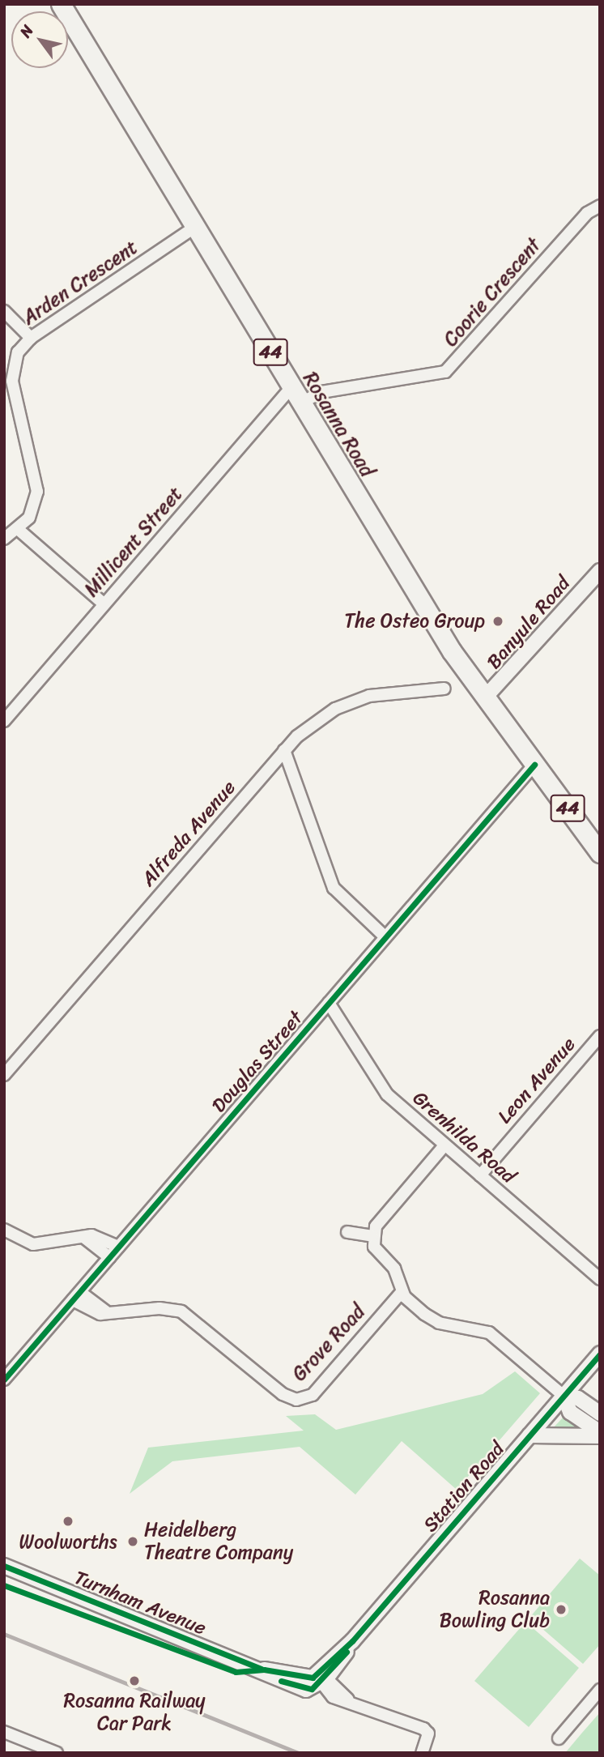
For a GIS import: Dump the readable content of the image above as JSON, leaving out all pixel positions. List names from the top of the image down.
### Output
{
  "streets": {
    "highway": ["44", "Rosanna Road"],
    "street": [
      "Arden Crescent",
      "Coorie Crescent",
      "Millicent Street",
      "Banyule Road",
      "Alfreda Avenue",
      "Douglas Street",
      "Leon Avenue",
      "Grenhilda Road",
      "Grove Road",
      "Station Road",
      "Turnham Avenue"
    ]
  },
  "crossings": [
    ["Arden Crescent", "Rosanna Road"],
    ["Coorie Crescent", "Rosanna Road"],
    ["Coorie Crescent", "Millicent Street"],
    ["Rosanna Road", "Millicent Street"],
    ["Rosanna Road", "Banyule Road"],
    ["Rosanna Road", "Douglas Street"],
    ["Douglas Street", "Grenhilda Road"],
    ["Douglas Street", "Grove Road"],
    ["Leon Avenue", "Grenhilda Road"],
    ["Station Road", "Turnham Avenue"]
  ],
  "places": [
    "The Osteo Group",
    "Woolworths",
    "Heidelberg Theatre Company",
    "Rosanna Bowling Club",
    "Rosanna Railway Car Park"
  ],
  "north": "top left"
}
